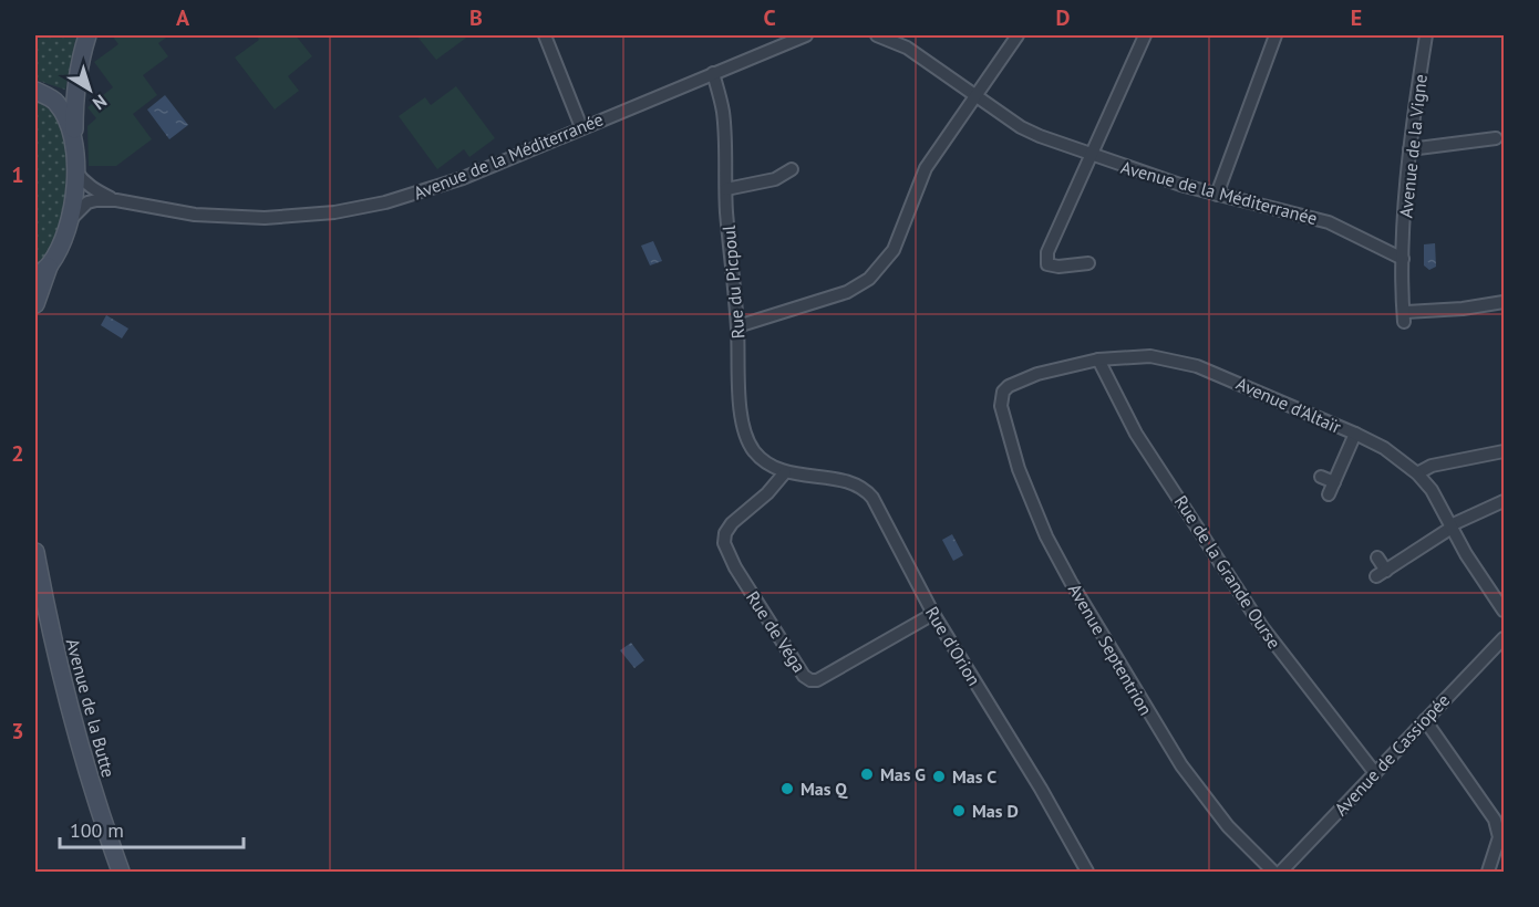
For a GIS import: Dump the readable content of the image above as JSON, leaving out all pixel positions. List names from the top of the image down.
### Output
{
  "streets": {
    "street": [
      "Avenue de la Vigne",
      "Avenue de la Méditerranée",
      "Rue du Picpoul",
      "Avenue d'Altaïr",
      "Rue de la Grande Ourse",
      "Rue de Véga",
      "Rue d'Orion",
      "Avenue Septentrion",
      "Avenue de la Butte",
      "Avenue de Cassiopée"
    ]
  },
  "crossings": [
    ["Avenue de la Vigne", "Avenue de la Méditerranée"],
    ["Avenue de la Méditerranée", "Rue du Picpoul"],
    ["Rue du Picpoul", "Rue de Véga"],
    ["Rue du Picpoul", "Rue d'Orion"],
    ["Avenue d'Altaïr", "Rue de la Grande Ourse"],
    ["Avenue d'Altaïr", "Avenue Septentrion"],
    ["Rue de la Grande Ourse", "Avenue de Cassiopée"],
    ["Rue de Véga", "Rue d'Orion"]
  ],
  "places": [
    "Mas G",
    "Mas C",
    "Mas Q",
    "Mas D"
  ],
  "scale_bar": "100 m",
  "north": "bottom right",
  "grid": {
    "columns": [
      "A",
      "B",
      "C",
      "D",
      "E"
    ],
    "rows": ["1", "2", "3"]
  }
}
